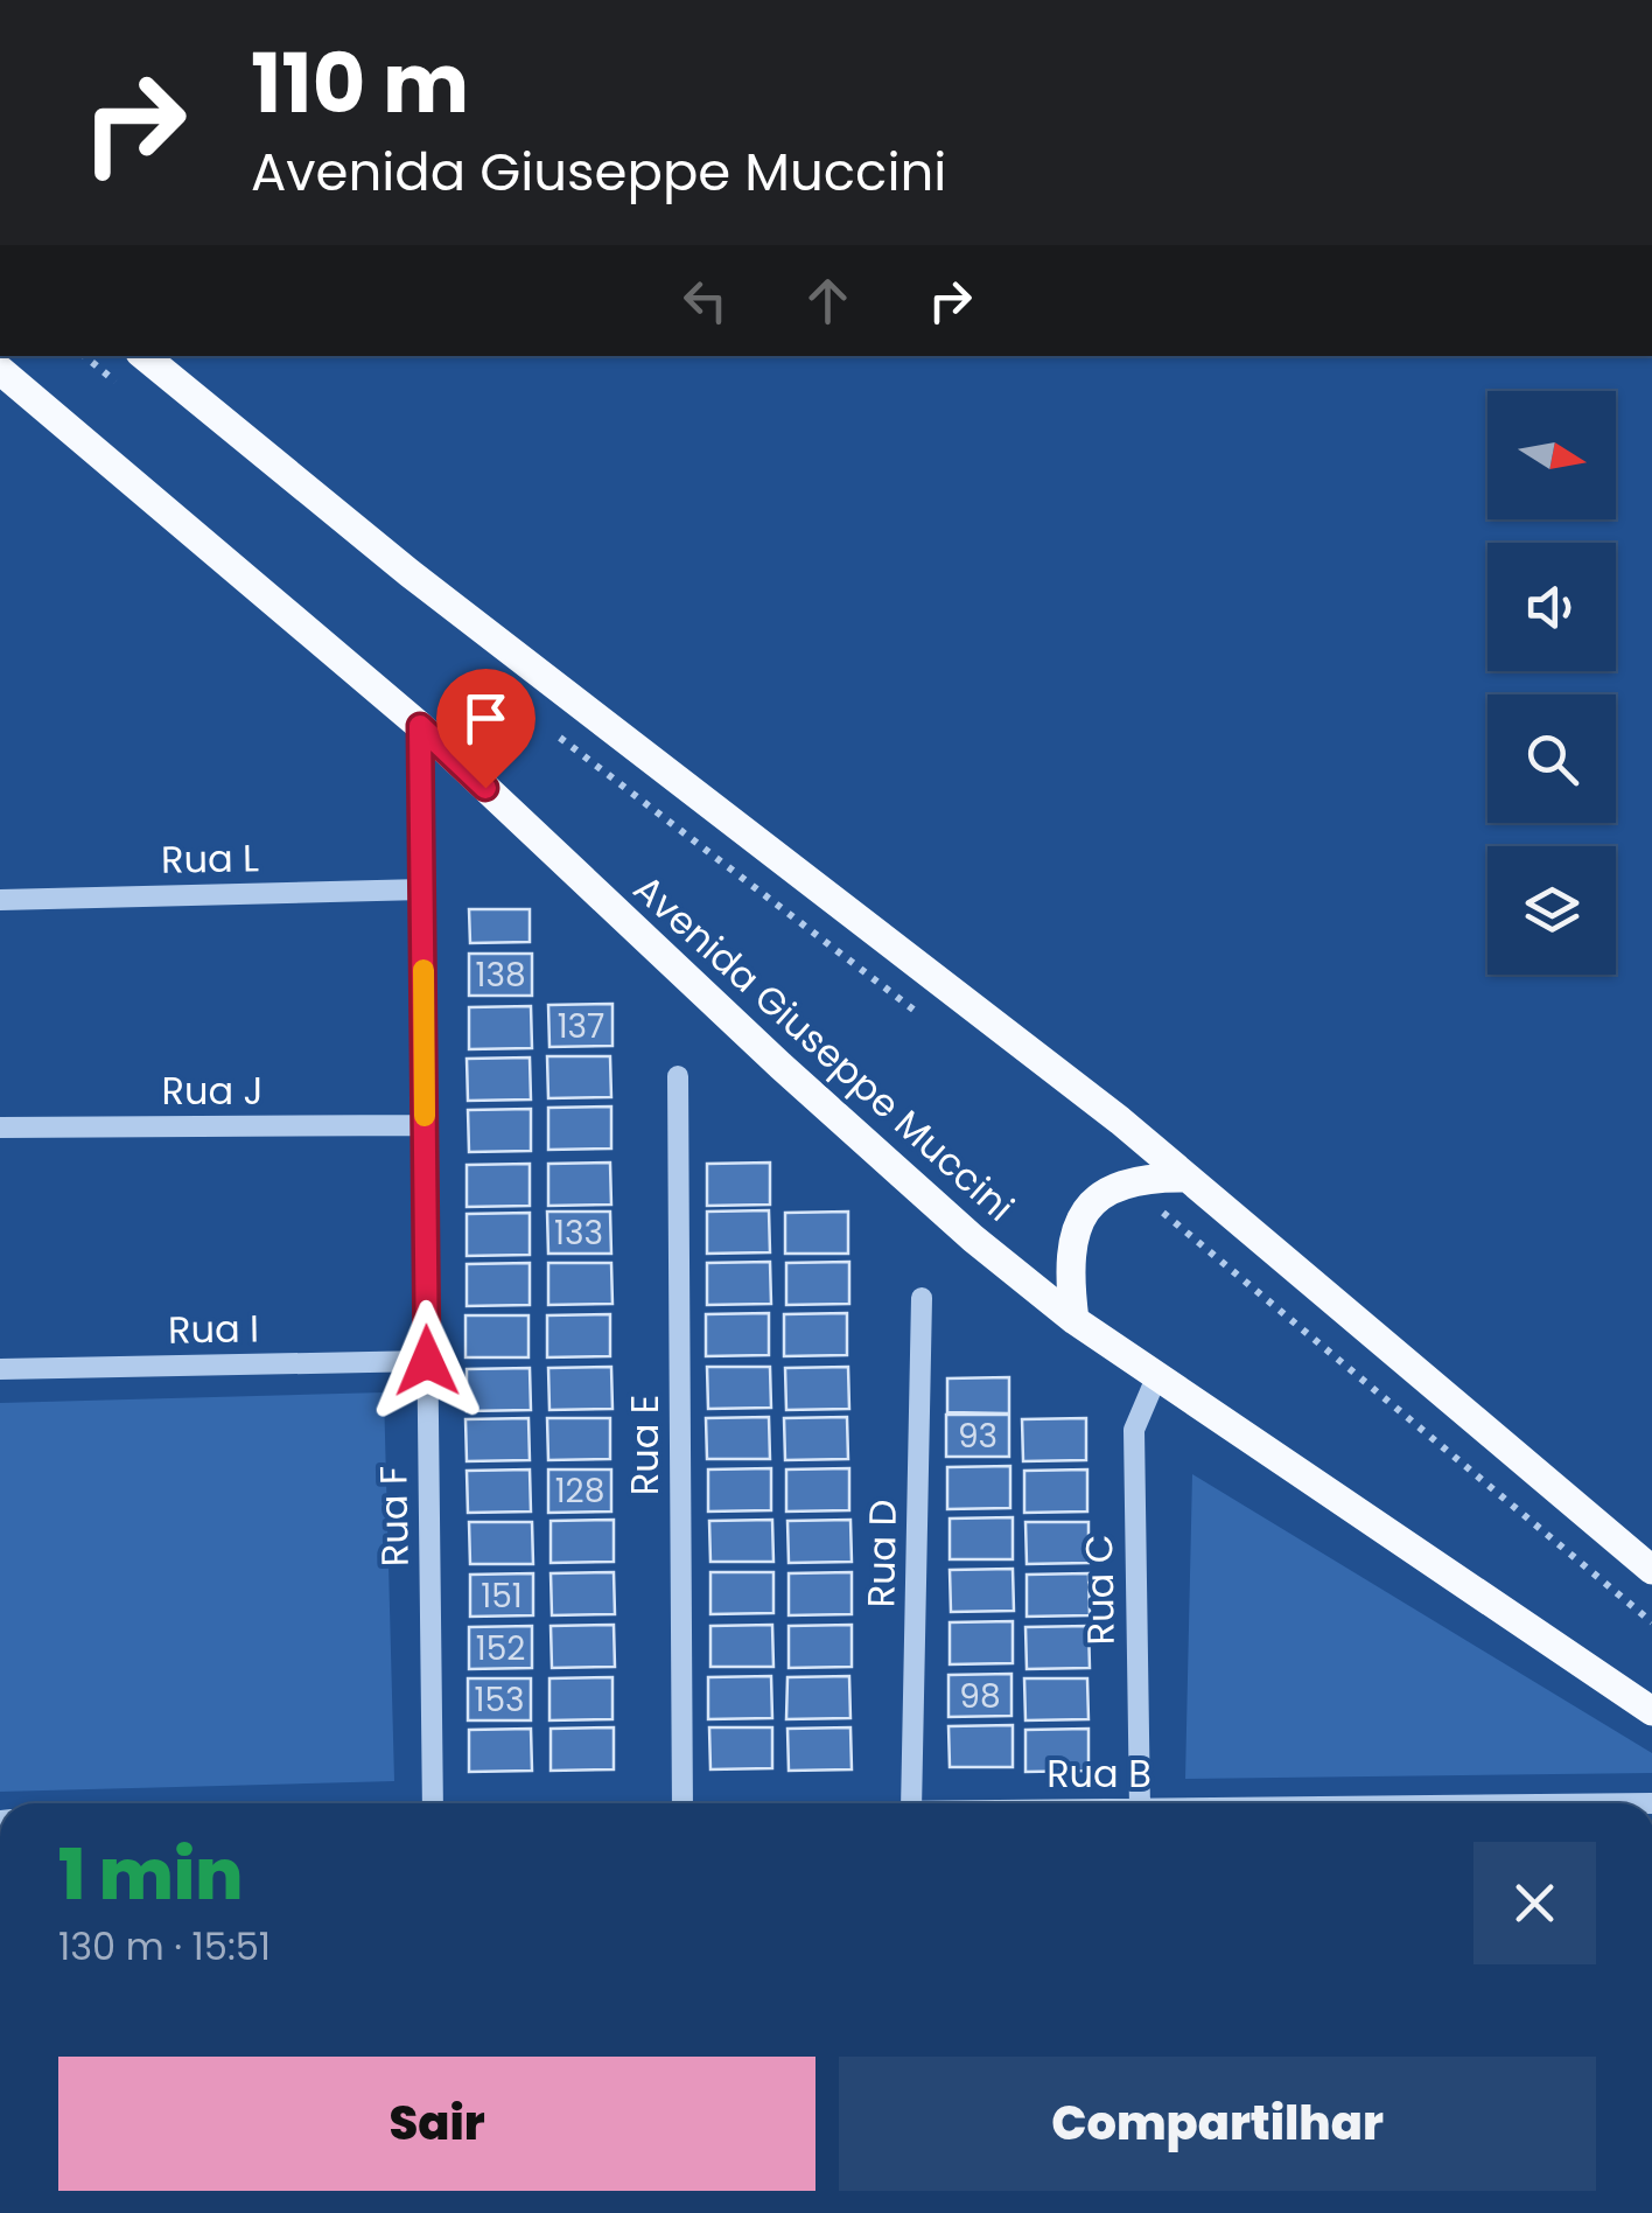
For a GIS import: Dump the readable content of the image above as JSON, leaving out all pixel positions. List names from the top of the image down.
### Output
{
  "streets": {
    "main road": ["Avenida Giuseppe Muccini"],
    "street": [
      "Rua L",
      "Rua J",
      "Rua I",
      "Rua E",
      "Rua F",
      "Rua D",
      "Rua C"
    ]
  },
  "crossings": [
    ["Rua L", "Rua F"],
    ["Avenida Giuseppe Muccini", "Rua F"],
    ["Avenida Giuseppe Muccini", "Rua C"],
    ["Rua J", "Rua F"],
    ["Rua I", "Rua F"]
  ],
  "house_numbers": [
    "138",
    "137",
    "133",
    "93",
    "128",
    "151",
    "152",
    "98",
    "153"
  ],
  "north": "right",
  "page": {
    "turn": ["110 m", "Avenida Giuseppe Muccini"],
    "heading": ["1 min", "130 m · 15:51"],
    "buttons": ["Sair", "Compartilhar"]
  }
}
